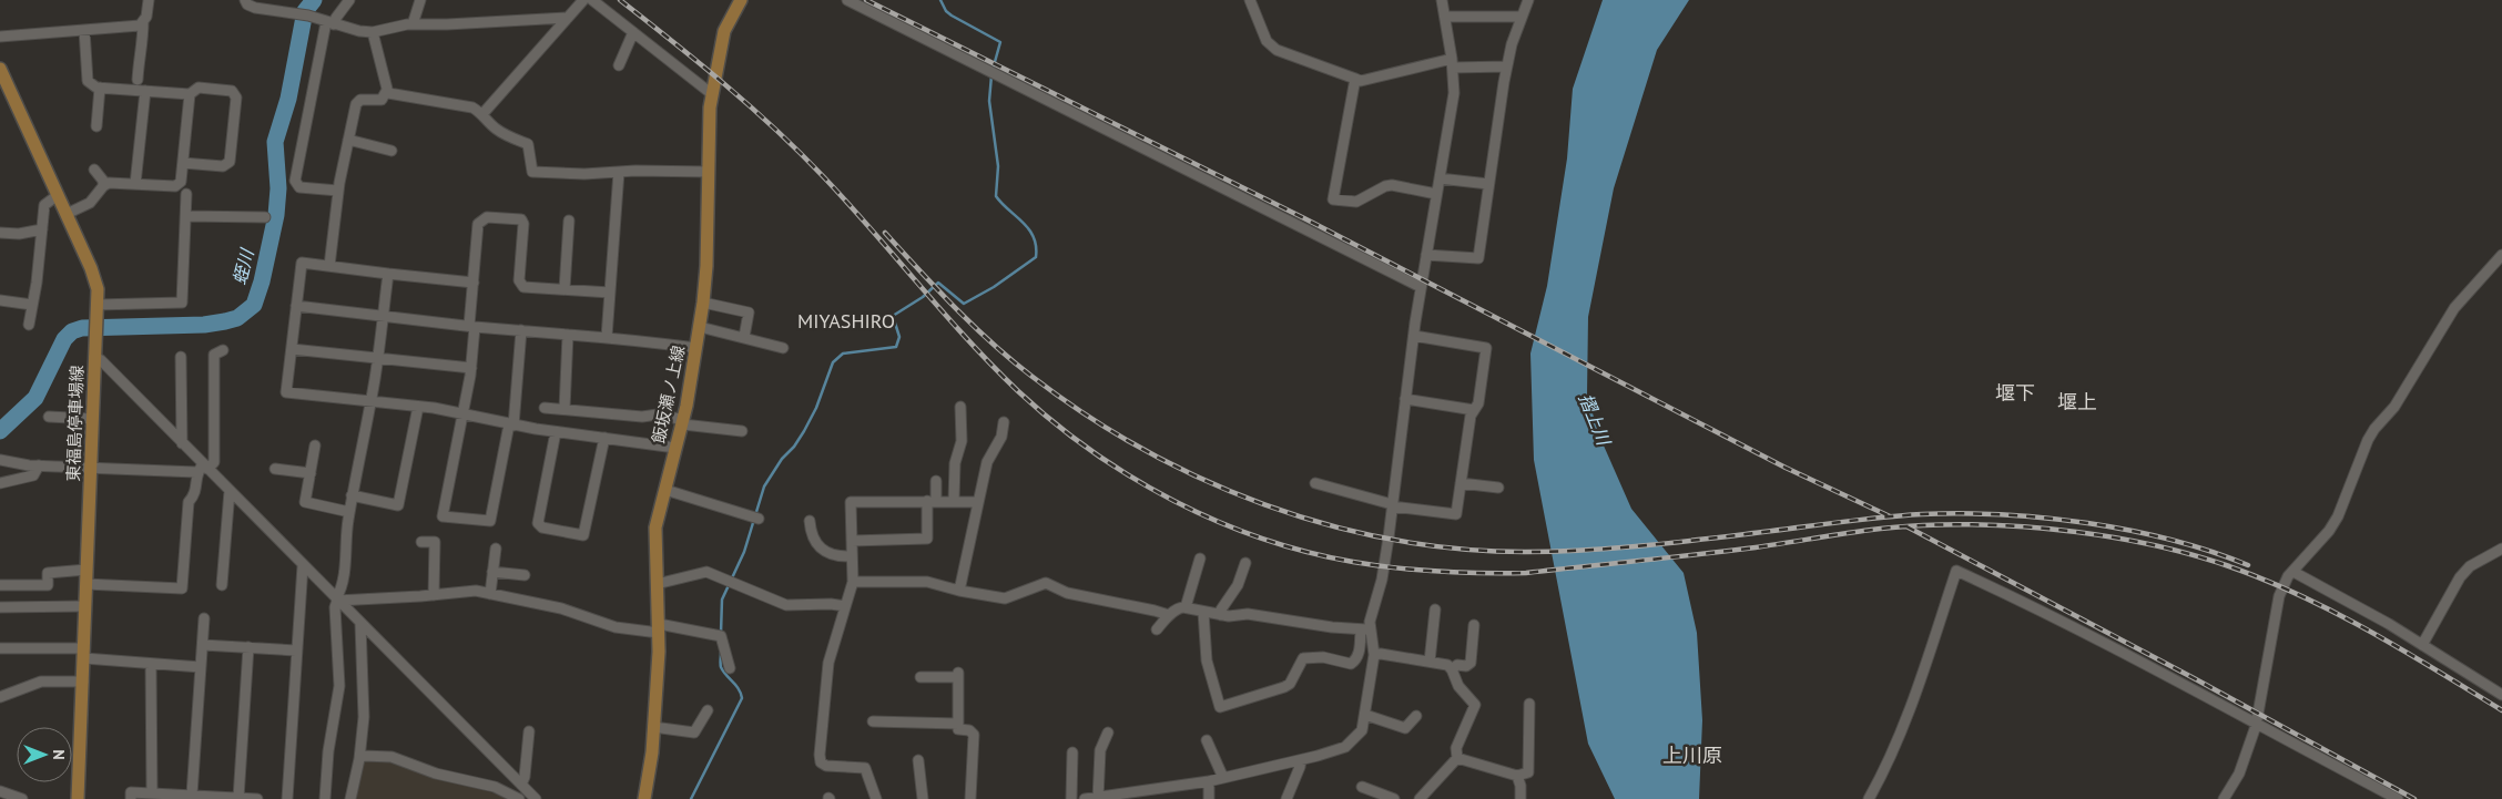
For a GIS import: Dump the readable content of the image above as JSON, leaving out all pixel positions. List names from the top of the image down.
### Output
{
  "streets": {
    "main road": ["飯坂瀬ノ上線", "東福島停車場線"]
  },
  "districts": [
    "MIYASHIRO",
    "堰下",
    "堰上",
    "上川原"
  ],
  "water": ["蛭川", "摺上川"],
  "north": "right"
}
